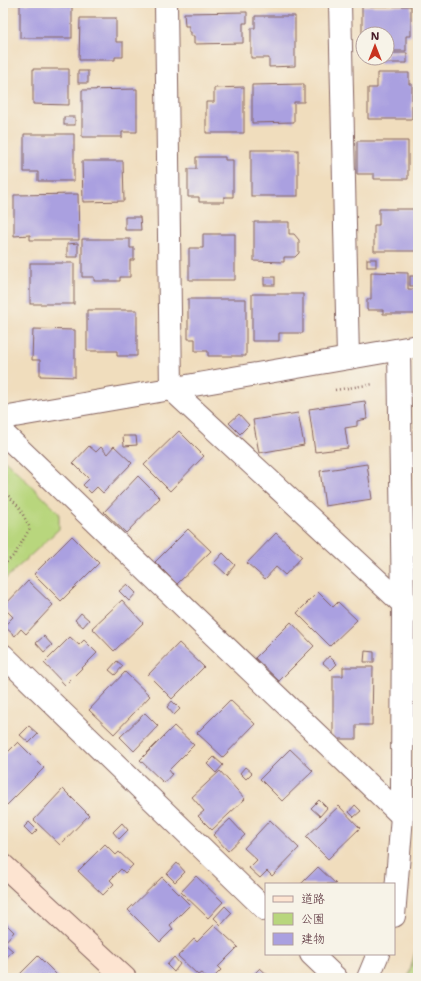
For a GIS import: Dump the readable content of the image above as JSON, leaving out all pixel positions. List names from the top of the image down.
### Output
{
  "legend": ["道路", "公園", "建物"],
  "north": "top"
}
